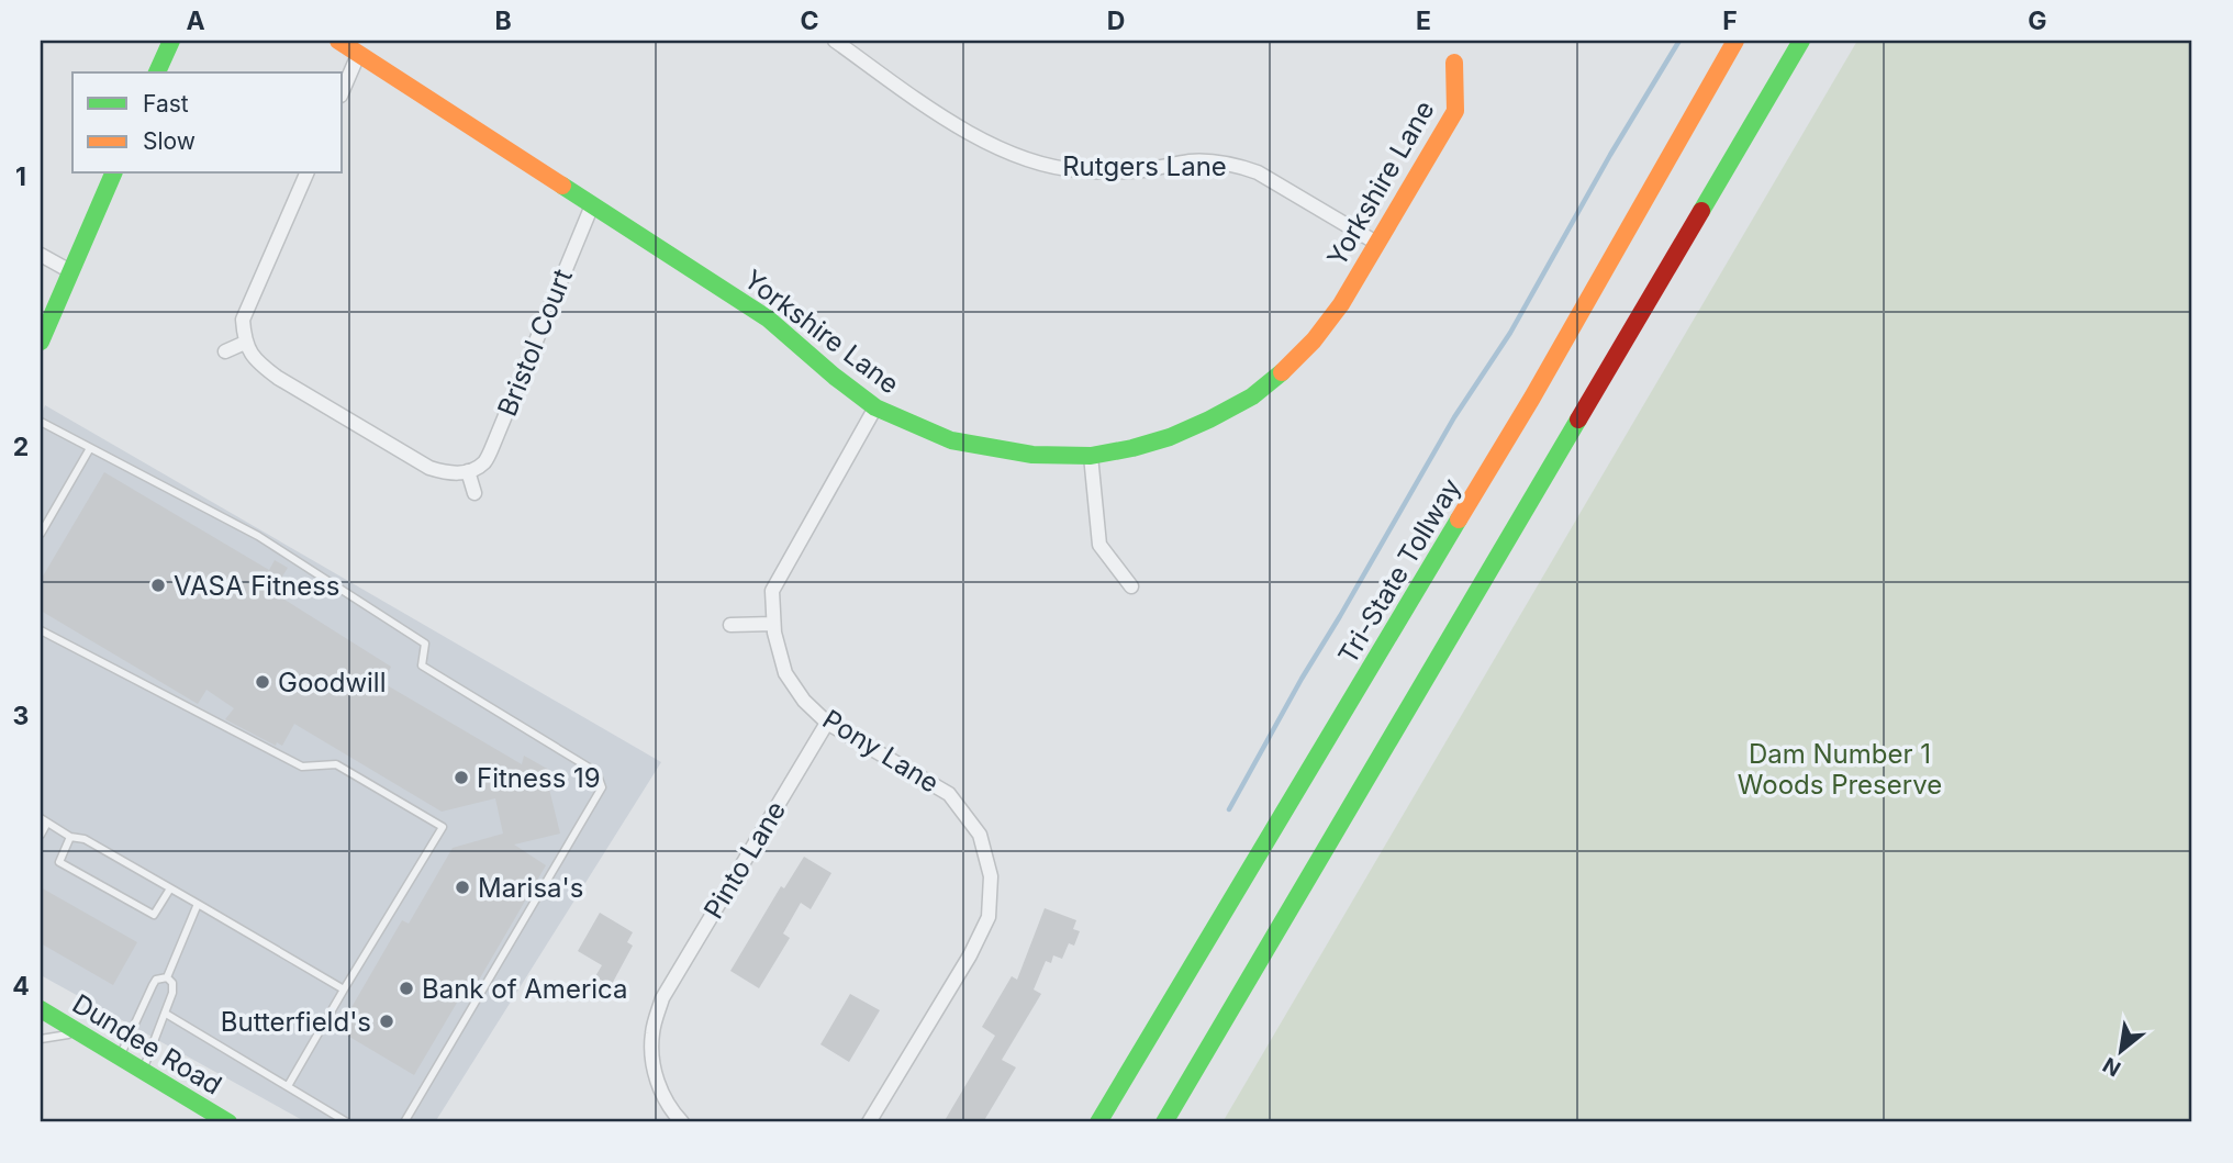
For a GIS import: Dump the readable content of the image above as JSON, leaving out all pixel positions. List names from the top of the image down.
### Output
{
  "streets": {
    "main road": ["Yorkshire Lane", "Tri-State Tollway", "Dundee Road"],
    "street": [
      "Rutgers Lane",
      "Bristol Court",
      "Pony Lane",
      "Pinto Lane"
    ]
  },
  "crossings": [
    ["Rutgers Lane", "Yorkshire Lane"],
    ["Yorkshire Lane", "Bristol Court"],
    ["Yorkshire Lane", "Pony Lane"],
    ["Pony Lane", "Pinto Lane"]
  ],
  "parks": ["Dam Number 1 Woods Preserve"],
  "places": [
    "VASA Fitness",
    "Goodwill",
    "Fitness 19",
    "Marisa's",
    "Bank of America",
    "Butterfield's"
  ],
  "legend": ["Fast", "Slow"],
  "north": "bottom left",
  "grid": {
    "columns": [
      "A",
      "B",
      "C",
      "D",
      "E",
      "F",
      "G"
    ],
    "rows": [
      "1",
      "2",
      "3",
      "4"
    ]
  }
}
